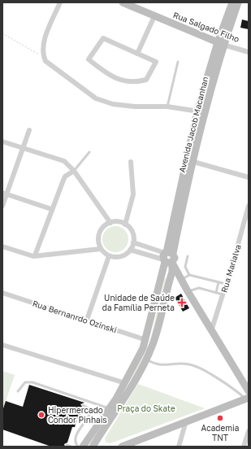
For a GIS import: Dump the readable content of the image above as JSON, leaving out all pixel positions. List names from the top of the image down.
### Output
{
  "streets": {
    "main road": ["Rua Salgado Filho", "Avenida Jacob Macanhan"],
    "street": ["Rua Marialva", "Rua Bernanrdo Ozinski"]
  },
  "crossings": [
    ["Rua Salgado Filho", "Avenida Jacob Macanhan"],
    ["Avenida Jacob Macanhan", "Rua Bernanrdo Ozinski"]
  ],
  "parks": ["Praça do Skate"],
  "places": {
    "health": ["Unidade de Saúde da Família Perneta"],
    "other": ["Hipermercado Condor Pinhais", "Academia TNT"]
  }
}
